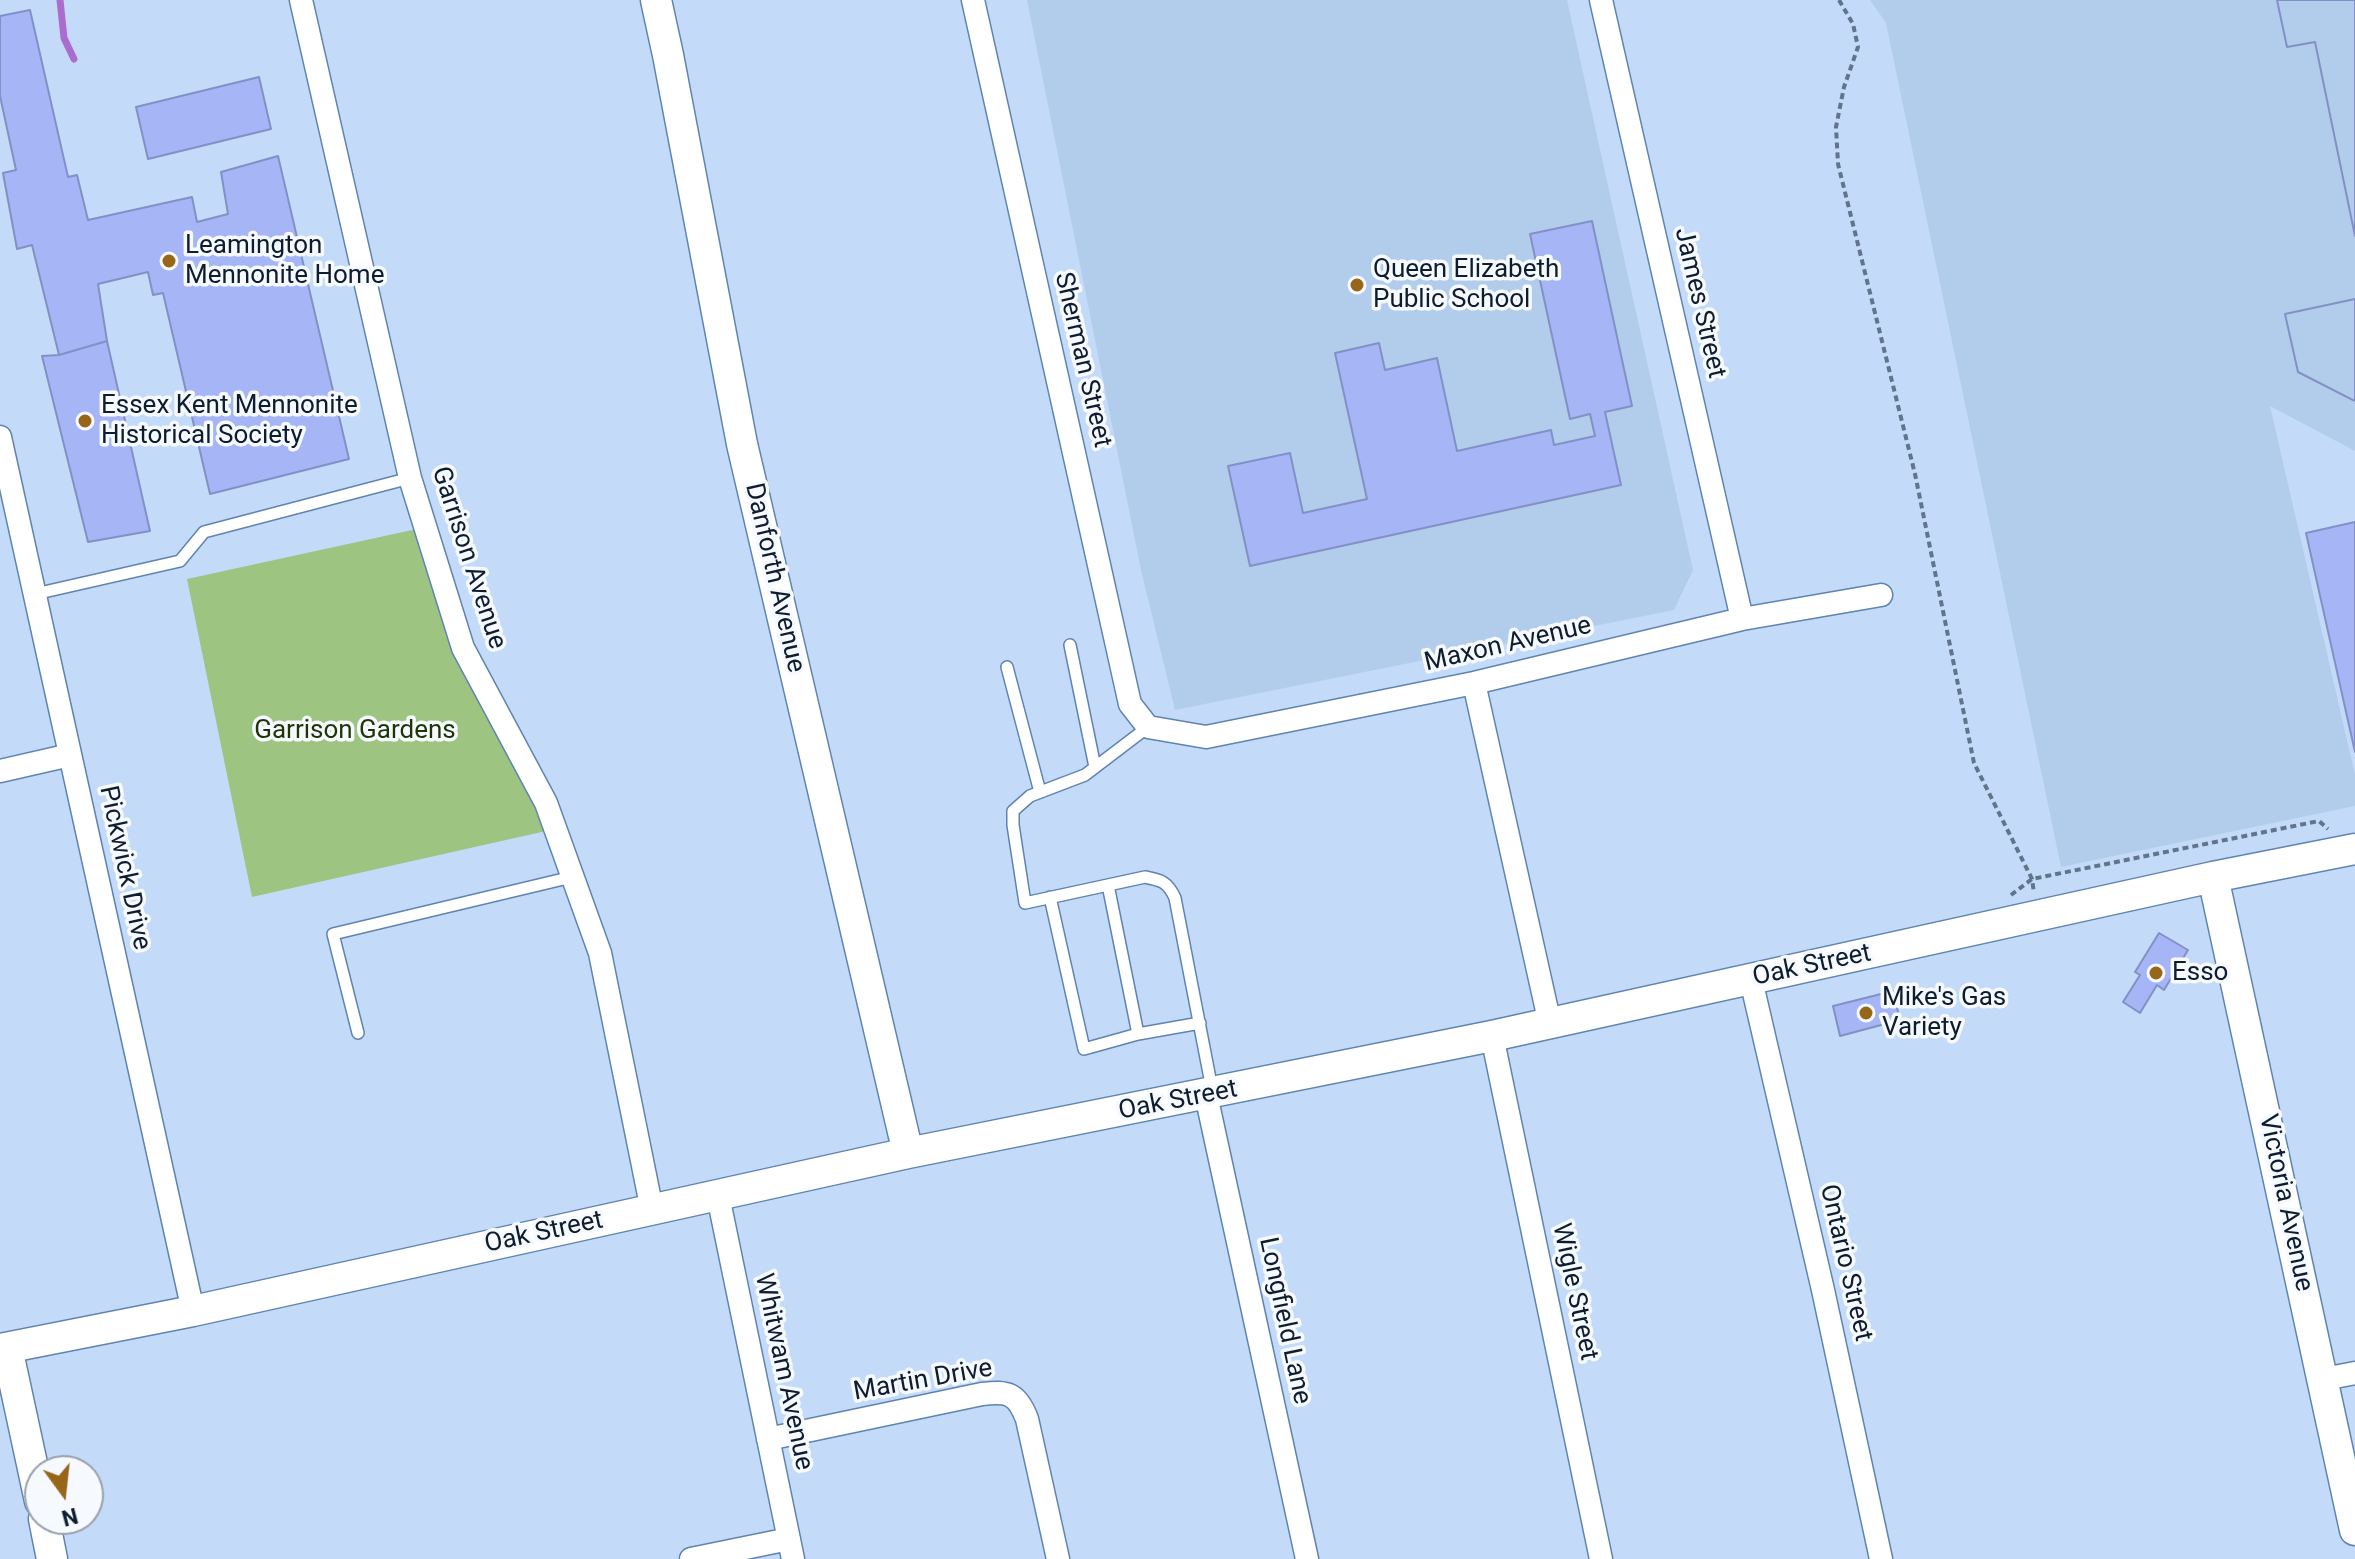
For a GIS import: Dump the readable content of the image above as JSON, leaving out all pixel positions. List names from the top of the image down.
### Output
{
  "streets": {
    "street": [
      "James Street",
      "Sherman Street",
      "Garrison Avenue",
      "Danforth Avenue",
      "Maxon Avenue",
      "Pickwick Drive",
      "Oak Street",
      "Victoria Avenue",
      "Ontario Street",
      "Wigle Street",
      "Longfield Lane",
      "Whitwam Avenue",
      "Martin Drive"
    ]
  },
  "crossings": [
    ["James Street", "Maxon Avenue"],
    ["Sherman Street", "Maxon Avenue"],
    ["Garrison Avenue", "Oak Street"],
    ["Danforth Avenue", "Oak Street"],
    ["Pickwick Drive", "Oak Street"],
    ["Oak Street", "Victoria Avenue"],
    ["Oak Street", "Ontario Street"],
    ["Oak Street", "Wigle Street"],
    ["Oak Street", "Longfield Lane"],
    ["Oak Street", "Whitwam Avenue"],
    ["Whitwam Avenue", "Martin Drive"]
  ],
  "parks": ["Garrison Gardens"],
  "places": [
    "Leamington Mennonite Home",
    "Queen Elizabeth Public School",
    "Essex Kent Mennonite Historical Society",
    "Esso",
    "Mike's Gas Variety"
  ],
  "north": "bottom"
}
